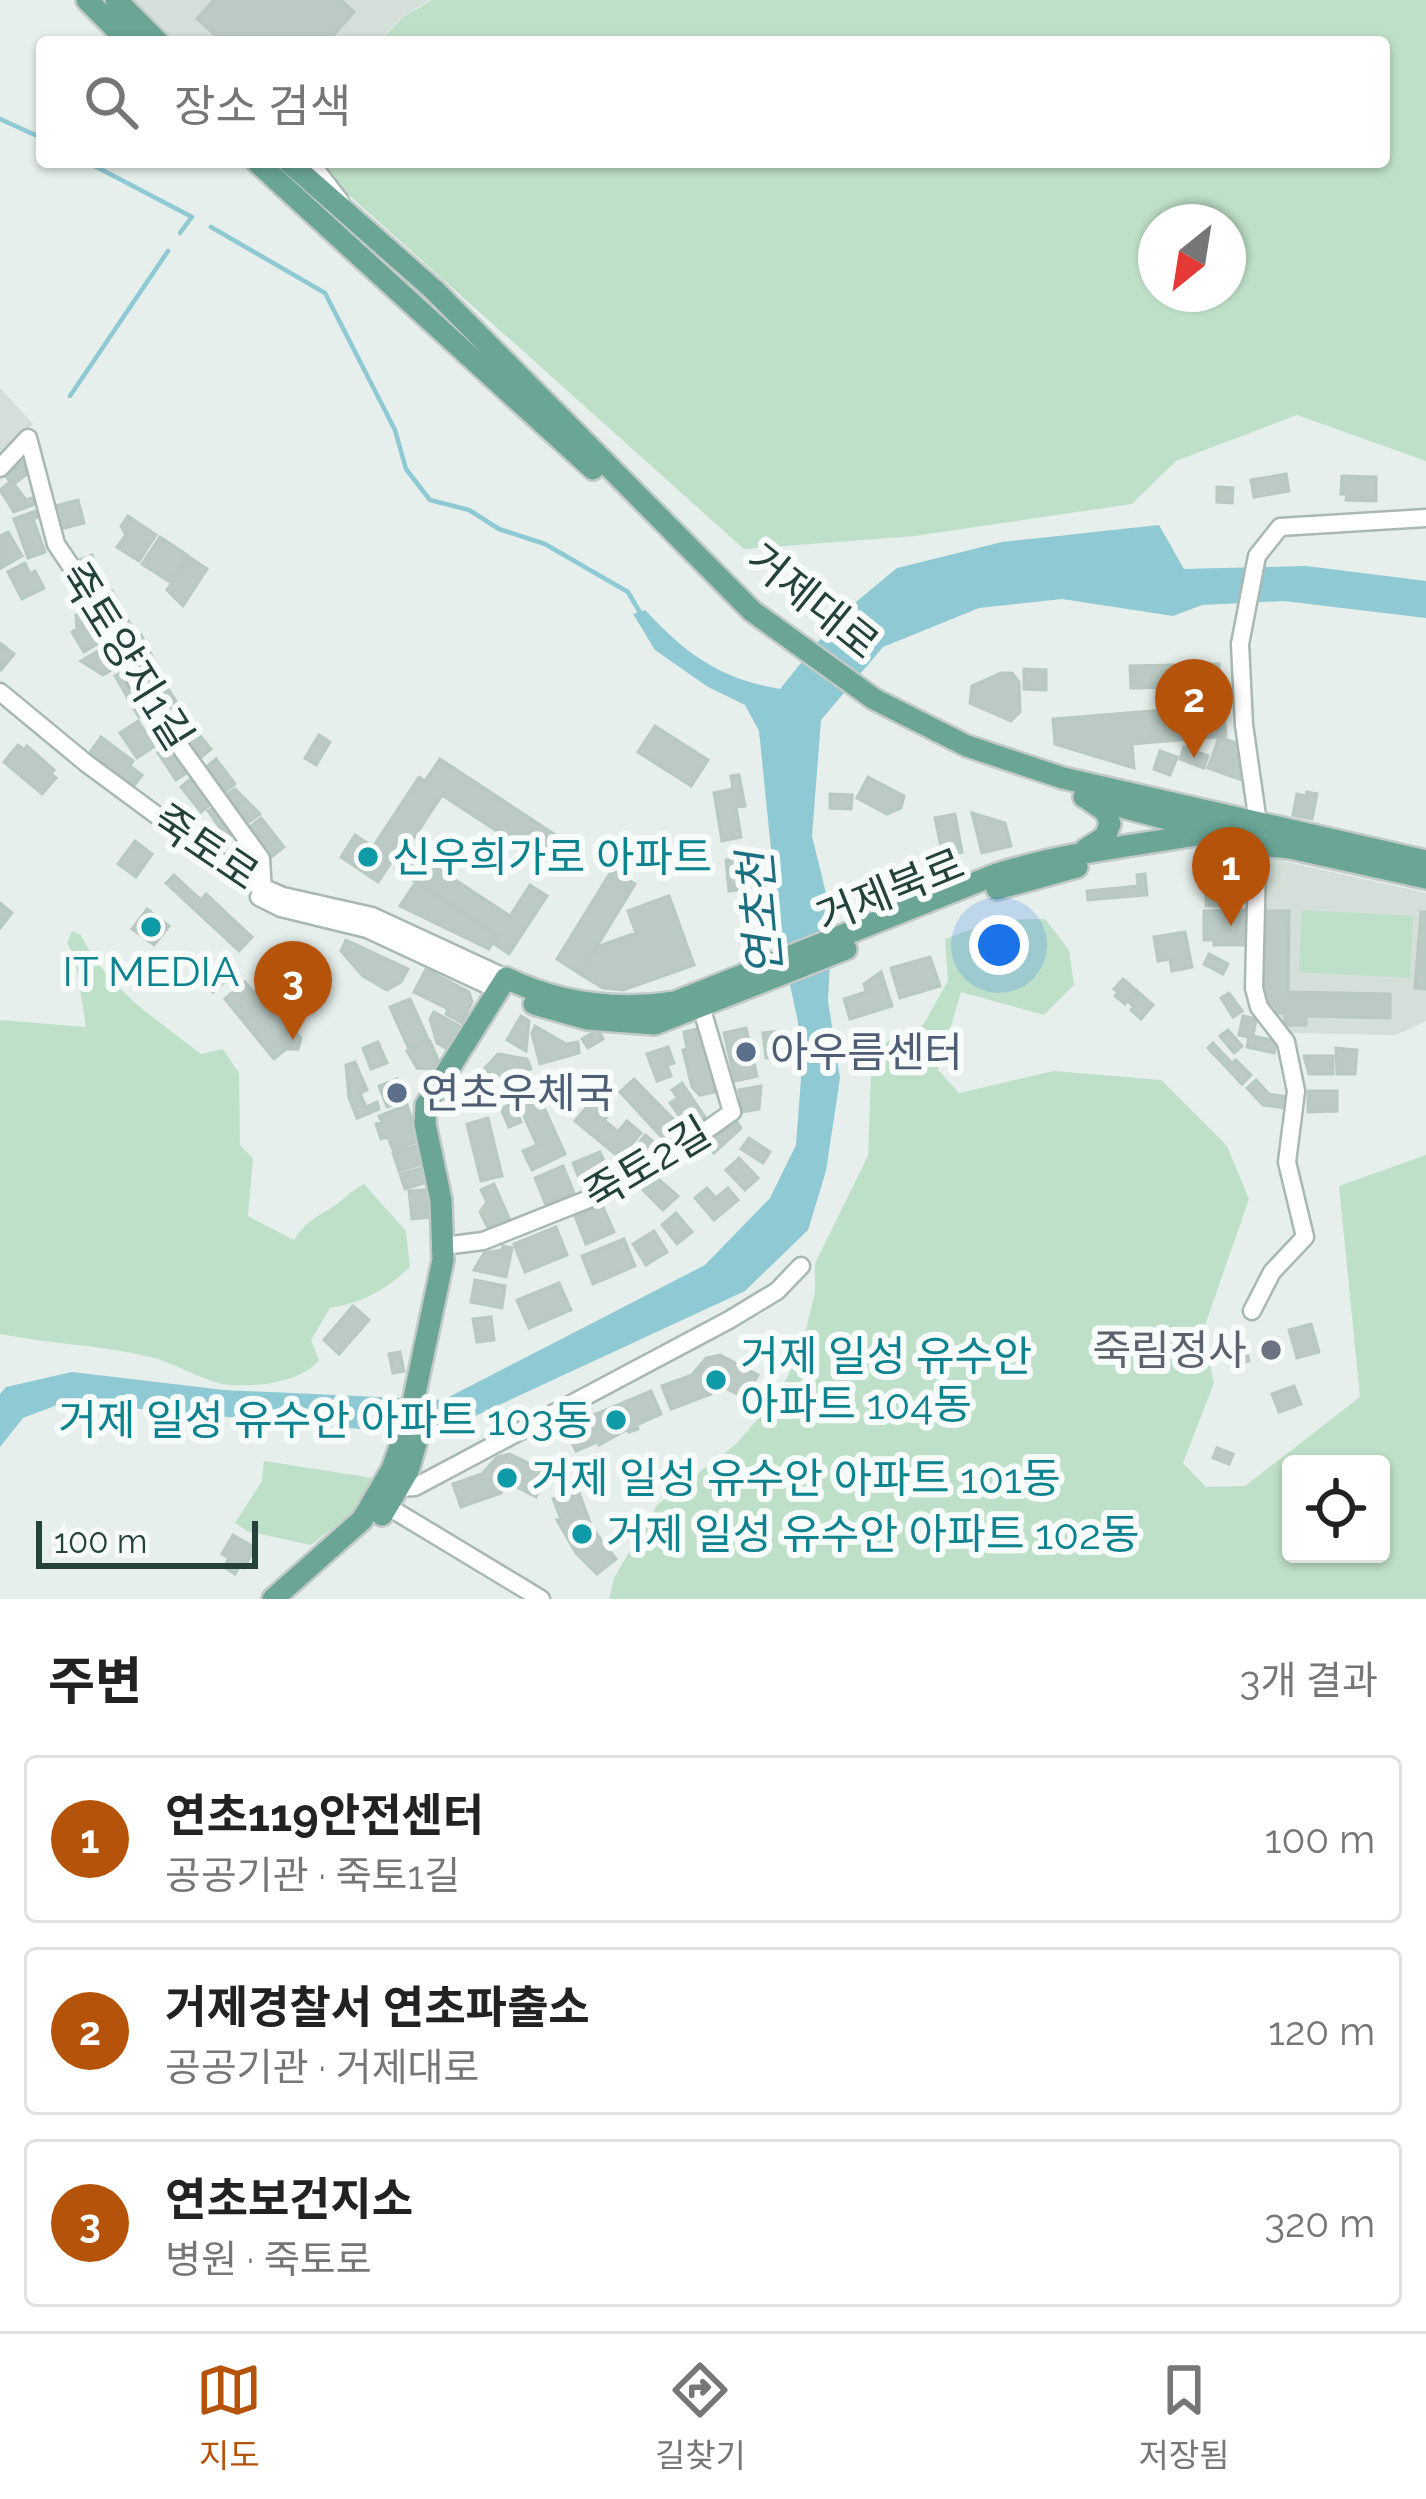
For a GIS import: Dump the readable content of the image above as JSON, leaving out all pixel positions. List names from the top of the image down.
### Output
{
  "streets": {
    "main road": ["거제대로", "거제북로"],
    "street": ["죽토양지1길", "죽토로", "죽토2길"]
  },
  "crossings": [
    ["거제대로", "거제북로"],
    ["죽토양지1길", "죽토로"],
    ["죽토로", "거제북로"],
    ["거제북로", "죽토2길"]
  ],
  "water": ["연초천"],
  "places": [
    "신우희가로 아파트",
    "IT MEDIA",
    "아우름센터",
    "연초우체국",
    "죽림정사",
    "거제 일성 유수안 아파트 104동",
    "거제 일성 유수안 아파트 103동",
    "거제 일성 유수안 아파트 101동",
    "거제 일성 유수안 아파트 102동"
  ],
  "scale_bar": "100 m",
  "north": "bottom left",
  "page": {
    "search": "장소 검색",
    "pins": ["2", "1", "3"],
    "scale": "100 m",
    "heading": ["주변", "3개 결과"],
    "list": [
      {
        "mark": "1",
        "name": "연초119안전센터",
        "note": "공공기관 · 죽토1길",
        "value": "100 m"
      },
      {
        "mark": "2",
        "name": "거제경찰서 연초파출소",
        "note": "공공기관 · 거제대로",
        "value": "120 m"
      },
      {
        "mark": "3",
        "name": "연초보건지소",
        "note": "병원 · 죽토로",
        "value": "320 m"
      }
    ],
    "nav": ["지도", "길찾기", "저장됨"]
  }
}
